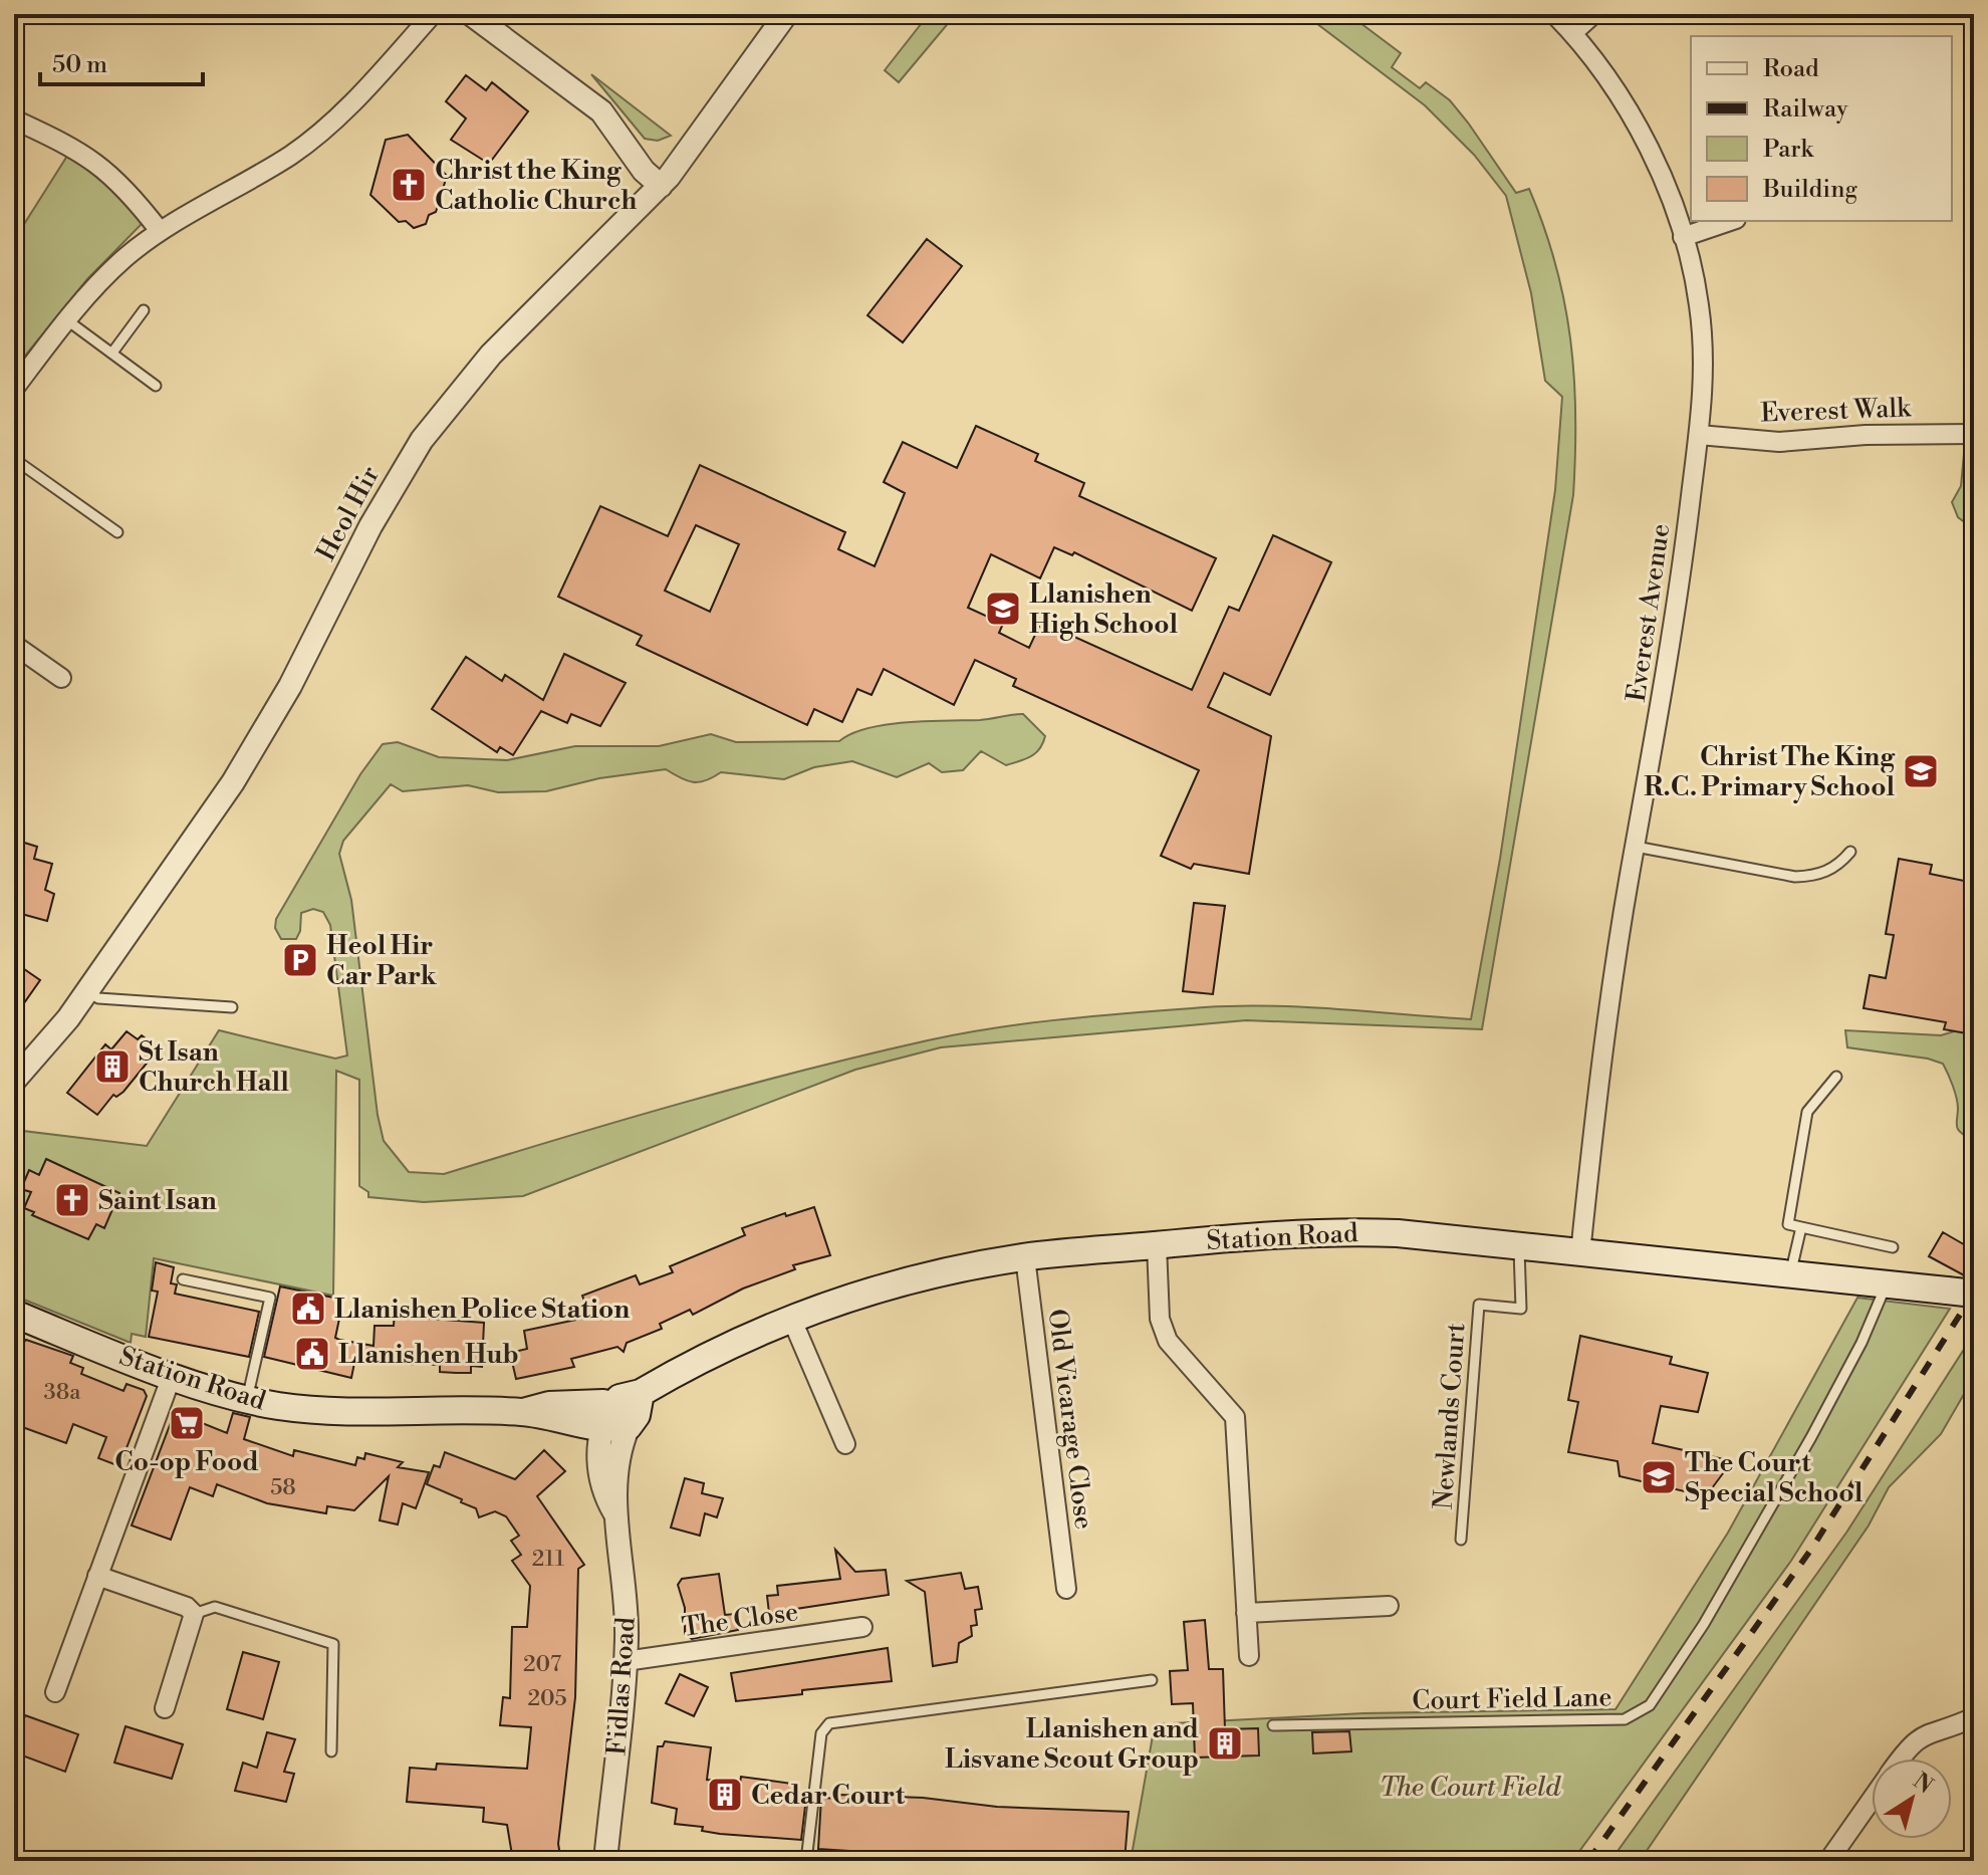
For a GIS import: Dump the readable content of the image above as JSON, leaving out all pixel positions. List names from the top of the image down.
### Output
{
  "streets": {
    "main road": ["Station Road"],
    "street": [
      "Everest Walk",
      "Heol Hir",
      "Everest Avenue",
      "Old Vicarage Close",
      "The Close",
      "Fidlas Road"
    ],
    "lane": ["Newlands Court", "Court Field Lane"]
  },
  "crossings": [
    ["Everest Walk", "Everest Avenue"],
    ["Everest Avenue", "Station Road"],
    ["Station Road", "Newlands Court"],
    ["Station Road", "Old Vicarage Close"],
    ["Station Road", "Fidlas Road"],
    ["Station Road", "Court Field Lane"],
    ["The Close", "Fidlas Road"]
  ],
  "parks": ["The Court Field"],
  "places": {
    "church": ["Christ the King Catholic Church", "Saint Isan"],
    "school or university": ["Llanishen High School", "Christ The King R.C. Primary School", "The Court Special School"],
    "parking": ["Heol Hir Car Park"],
    "building": ["St Isan Church Hall", "Llanishen and Lisvane Scout Group", "Cedar Court"],
    "public building": ["Llanishen Police Station", "Llanishen Hub"],
    "supermarket": ["Co-op Food"]
  },
  "house_numbers": [
    "38a",
    "58",
    "211",
    "207",
    "205"
  ],
  "legend": [
    "Road",
    "Railway",
    "Park",
    "Building"
  ],
  "scale_bar": "50 m",
  "north": "top right"
}
